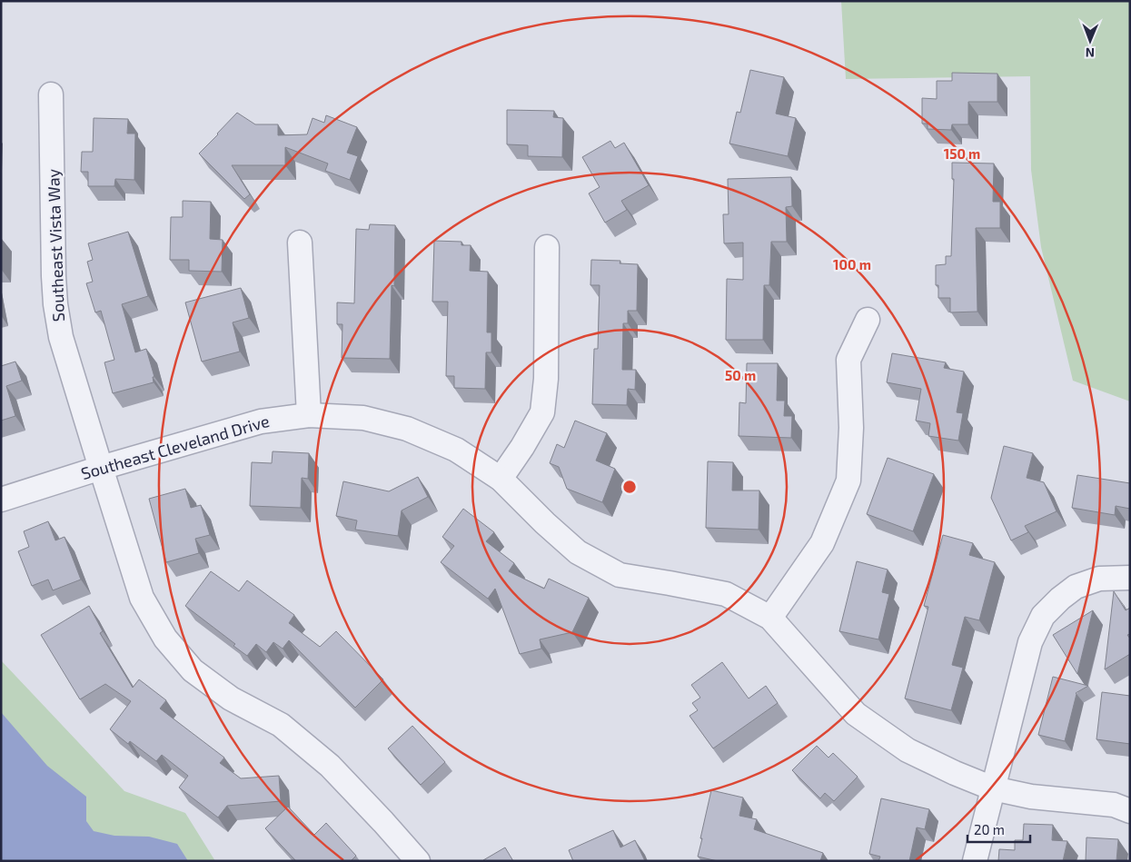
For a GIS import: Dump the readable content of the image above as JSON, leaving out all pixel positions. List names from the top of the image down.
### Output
{
  "streets": {
    "street": ["Southeast Vista Way", "Southeast Cleveland Drive"]
  },
  "crossings": [
    ["Southeast Vista Way", "Southeast Cleveland Drive"]
  ],
  "scale_bar": "20 m",
  "north": "bottom",
  "rings": ["150 m", "100 m", "50 m"]
}
